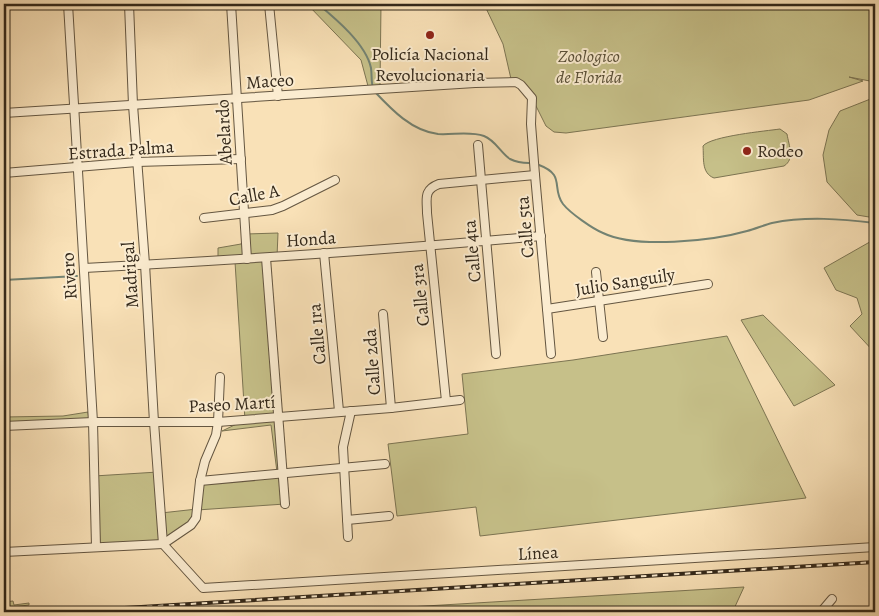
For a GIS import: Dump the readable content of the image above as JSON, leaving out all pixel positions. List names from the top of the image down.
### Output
{
  "streets": {
    "street": [
      "Maceo",
      "Abelardo",
      "Estrada Palma",
      "Calle A",
      "Calle 5ta",
      "Honda",
      "Calle 4ta",
      "Madrigal",
      "Rivero",
      "Julio Sanguily",
      "Calle 3ra",
      "Calle 1ra",
      "Calle 2da",
      "Paseo Martí",
      "Línea"
    ]
  },
  "crossings": [
    ["Maceo", "Abelardo"],
    ["Maceo", "Calle 5ta"],
    ["Maceo", "Madrigal"],
    ["Maceo", "Rivero"],
    ["Abelardo", "Estrada Palma"],
    ["Abelardo", "Calle A"],
    ["Abelardo", "Honda"],
    ["Estrada Palma", "Madrigal"],
    ["Estrada Palma", "Rivero"],
    ["Calle 5ta", "Honda"],
    ["Calle 5ta", "Julio Sanguily"],
    ["Honda", "Calle 4ta"],
    ["Honda", "Madrigal"],
    ["Honda", "Rivero"],
    ["Honda", "Calle 3ra"],
    ["Honda", "Calle 1ra"],
    ["Calle 4ta", "Calle 3ra"],
    ["Madrigal", "Paseo Martí"],
    ["Madrigal", "Línea"],
    ["Rivero", "Paseo Martí"],
    ["Calle 3ra", "Paseo Martí"],
    ["Calle 1ra", "Paseo Martí"],
    ["Calle 2da", "Paseo Martí"]
  ],
  "parks": ["Zoologico de Florida"],
  "places": ["Policía Nacional Revolucionaria", "Rodeo"]
}
